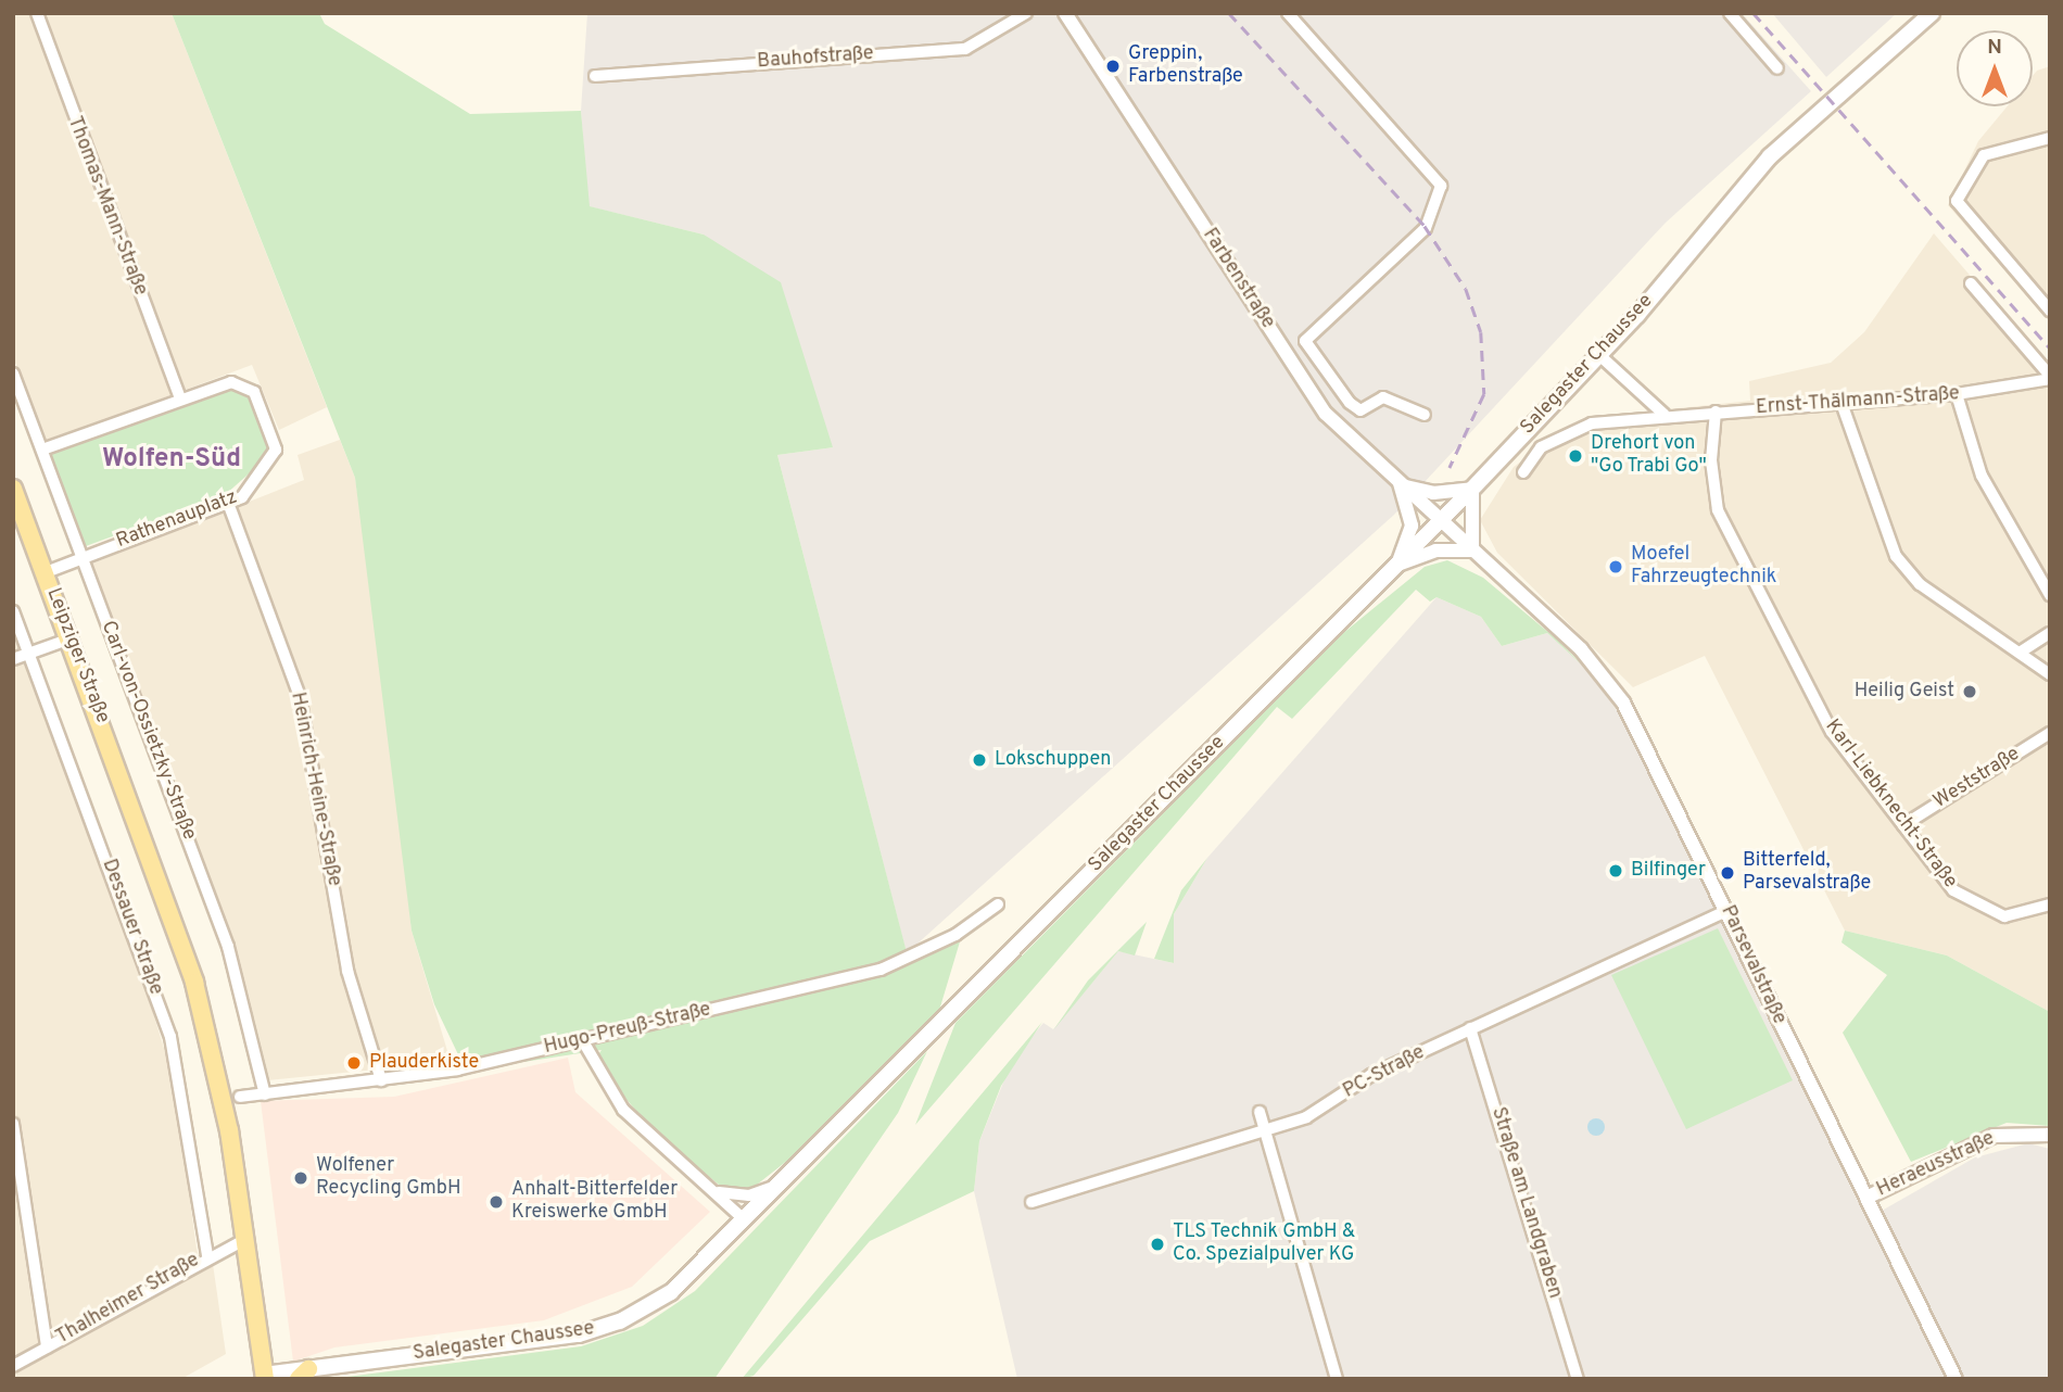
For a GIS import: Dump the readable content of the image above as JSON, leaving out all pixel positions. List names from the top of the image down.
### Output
{
  "streets": {
    "main road": ["Salegaster Chaussee", "Leipziger Straße"],
    "street": [
      "Bauhofstraße",
      "Thomas-Mann-Straße",
      "Farbenstraße",
      "Ernst-Thälmann-Straße",
      "Rathenauplatz",
      "Carl-von-Ossietzky-Straße",
      "Weststraße",
      "Heinrich-Heine-Straße",
      "Karl-Liebknecht-Straße",
      "Dessauer Straße",
      "Parsevalstraße",
      "Hugo-Preuß-Straße",
      "PC-Straße",
      "Heraeusstraße",
      "Straße am Landgraben",
      "Thalheimer Straße"
    ]
  },
  "crossings": [
    ["Thomas-Mann-Straße", "Rathenauplatz"],
    ["Farbenstraße", "Salegaster Chaussee"],
    ["Farbenstraße", "Parsevalstraße"],
    ["Salegaster Chaussee", "Leipziger Straße"],
    ["Salegaster Chaussee", "Parsevalstraße"],
    ["Ernst-Thälmann-Straße", "Karl-Liebknecht-Straße"],
    ["Rathenauplatz", "Leipziger Straße"],
    ["Rathenauplatz", "Carl-von-Ossietzky-Straße"],
    ["Rathenauplatz", "Heinrich-Heine-Straße"],
    ["Leipziger Straße", "Thalheimer Straße"],
    ["Carl-von-Ossietzky-Straße", "Hugo-Preuß-Straße"],
    ["Weststraße", "Karl-Liebknecht-Straße"],
    ["Heinrich-Heine-Straße", "Hugo-Preuß-Straße"],
    ["Dessauer Straße", "Thalheimer Straße"],
    ["Parsevalstraße", "PC-Straße"],
    ["Parsevalstraße", "Heraeusstraße"],
    ["PC-Straße", "Straße am Landgraben"]
  ],
  "districts": ["Wolfen-Süd"],
  "places": [
    "Greppin, Farbenstraße",
    "Drehort von \"Go Trabi Go\"",
    "Moefel Fahrzeugtechnik",
    "Heilig Geist",
    "Lokschuppen",
    "Bilfinger",
    "Bitterfeld, Parsevalstraße",
    "Plauderkiste",
    "Wolfener Recycling GmbH",
    "Anhalt-Bitterfelder Kreiswerke GmbH",
    "TLS Technik GmbH & Co. Spezialpulver KG"
  ],
  "north": "top"
}
